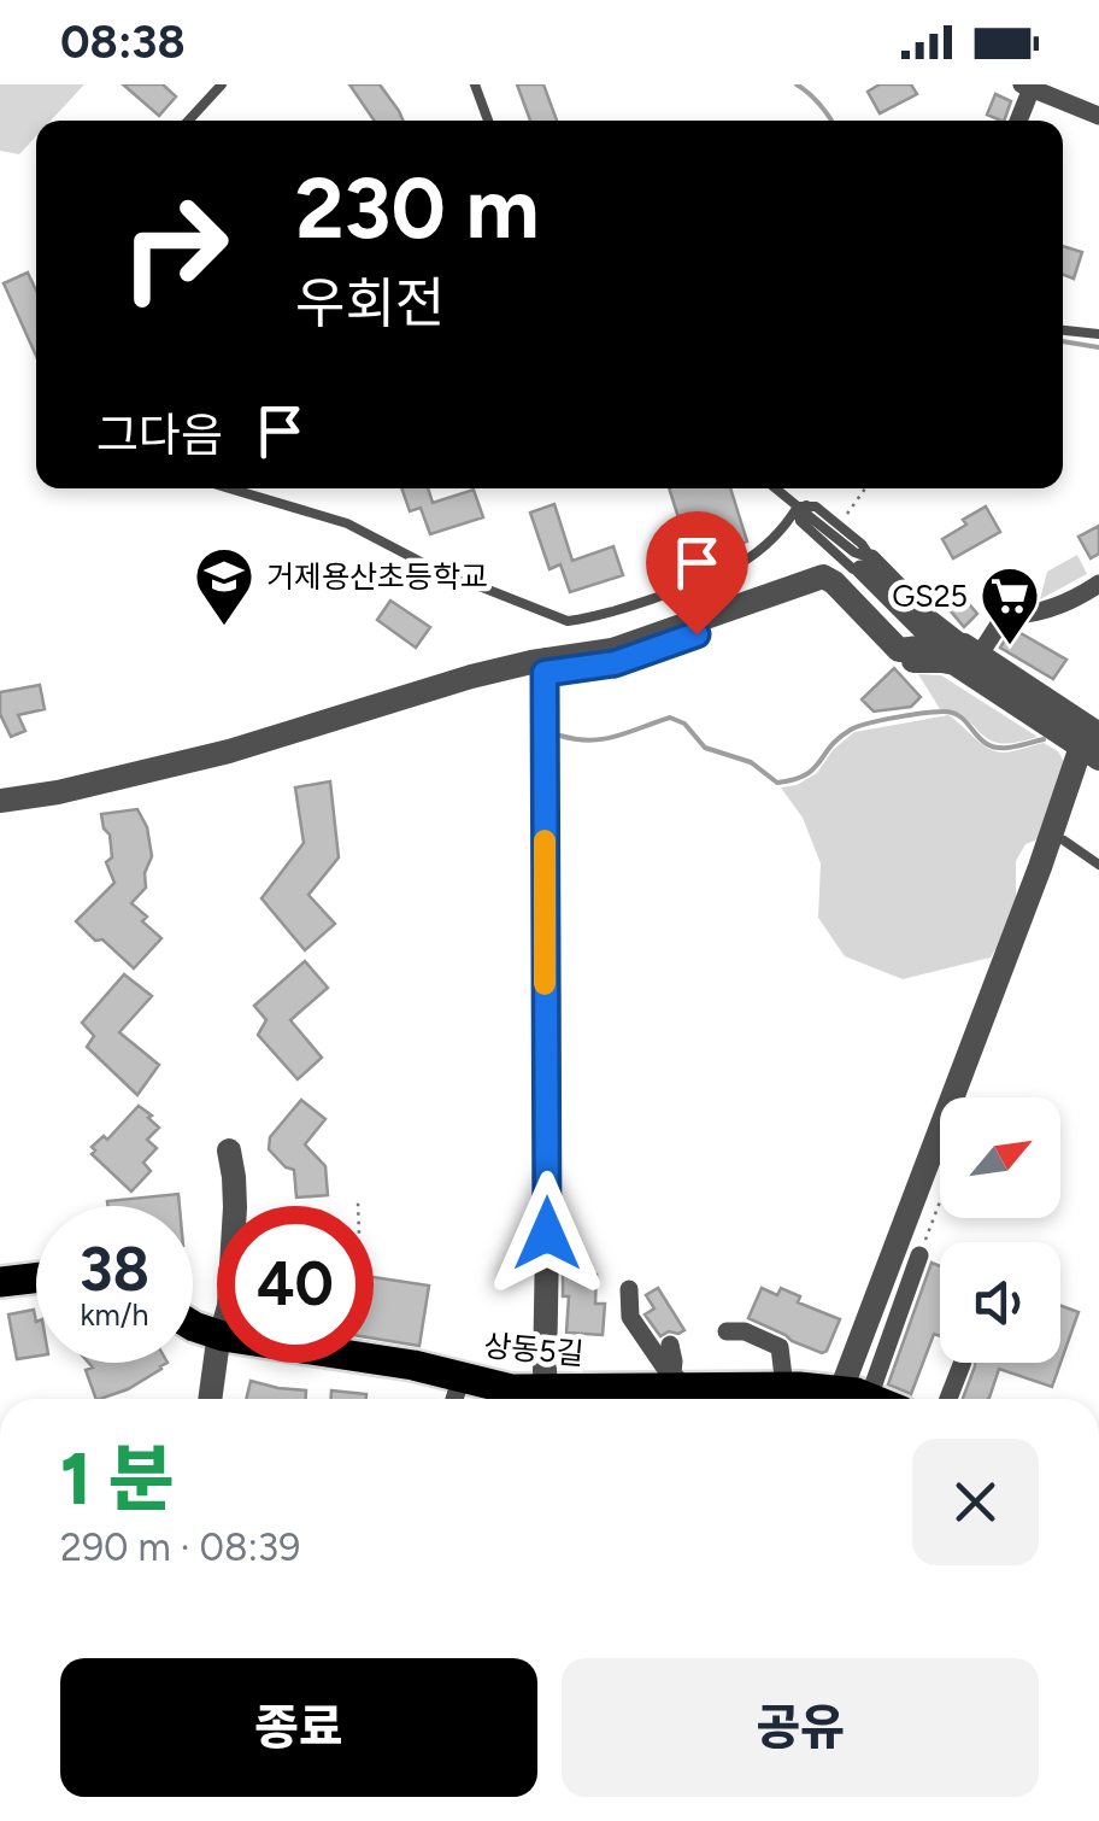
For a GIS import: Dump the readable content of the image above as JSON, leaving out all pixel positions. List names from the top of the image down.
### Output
{
  "streets": {
    "main road": ["상동5길"]
  },
  "places": {
    "school or university": ["거제용산초등학교"],
    "supermarket": ["GS25"]
  },
  "north": "top right",
  "page": {
    "status": "08:38",
    "turn": ["230 m", "우회전"],
    "then": "그다음",
    "speed": "38 km/h",
    "limit": "40",
    "heading": ["1 분", "290 m · 08:39"],
    "buttons": ["종료", "공유"]
  }
}
